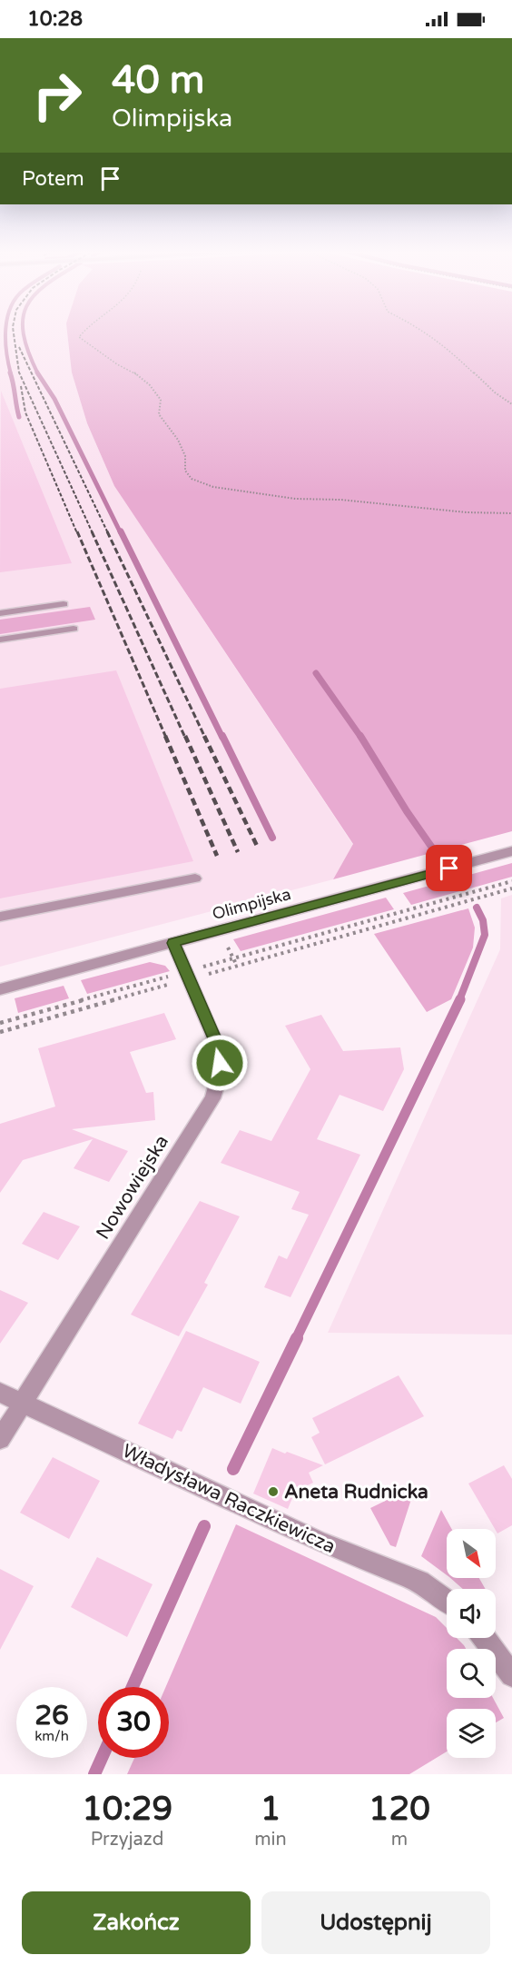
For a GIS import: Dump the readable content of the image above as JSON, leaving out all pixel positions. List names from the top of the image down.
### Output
{
  "streets": {
    "street": ["Olimpijska", "Nowowiejska", "Władysława Raczkiewicza"]
  },
  "crossings": [
    ["Olimpijska", "Nowowiejska"],
    ["Nowowiejska", "Władysława Raczkiewicza"]
  ],
  "places": ["Aneta Rudnicka"],
  "north": "bottom right",
  "page": {
    "status": "10:28",
    "turn": ["40 m", "Olimpijska"],
    "then": "Potem",
    "speed": "26 km/h",
    "limit": "30",
    "eta": [
      "10:29",
      "Przyjazd",
      "1",
      "min",
      "120",
      "m"
    ],
    "buttons": ["Zakończ", "Udostępnij"]
  }
}
